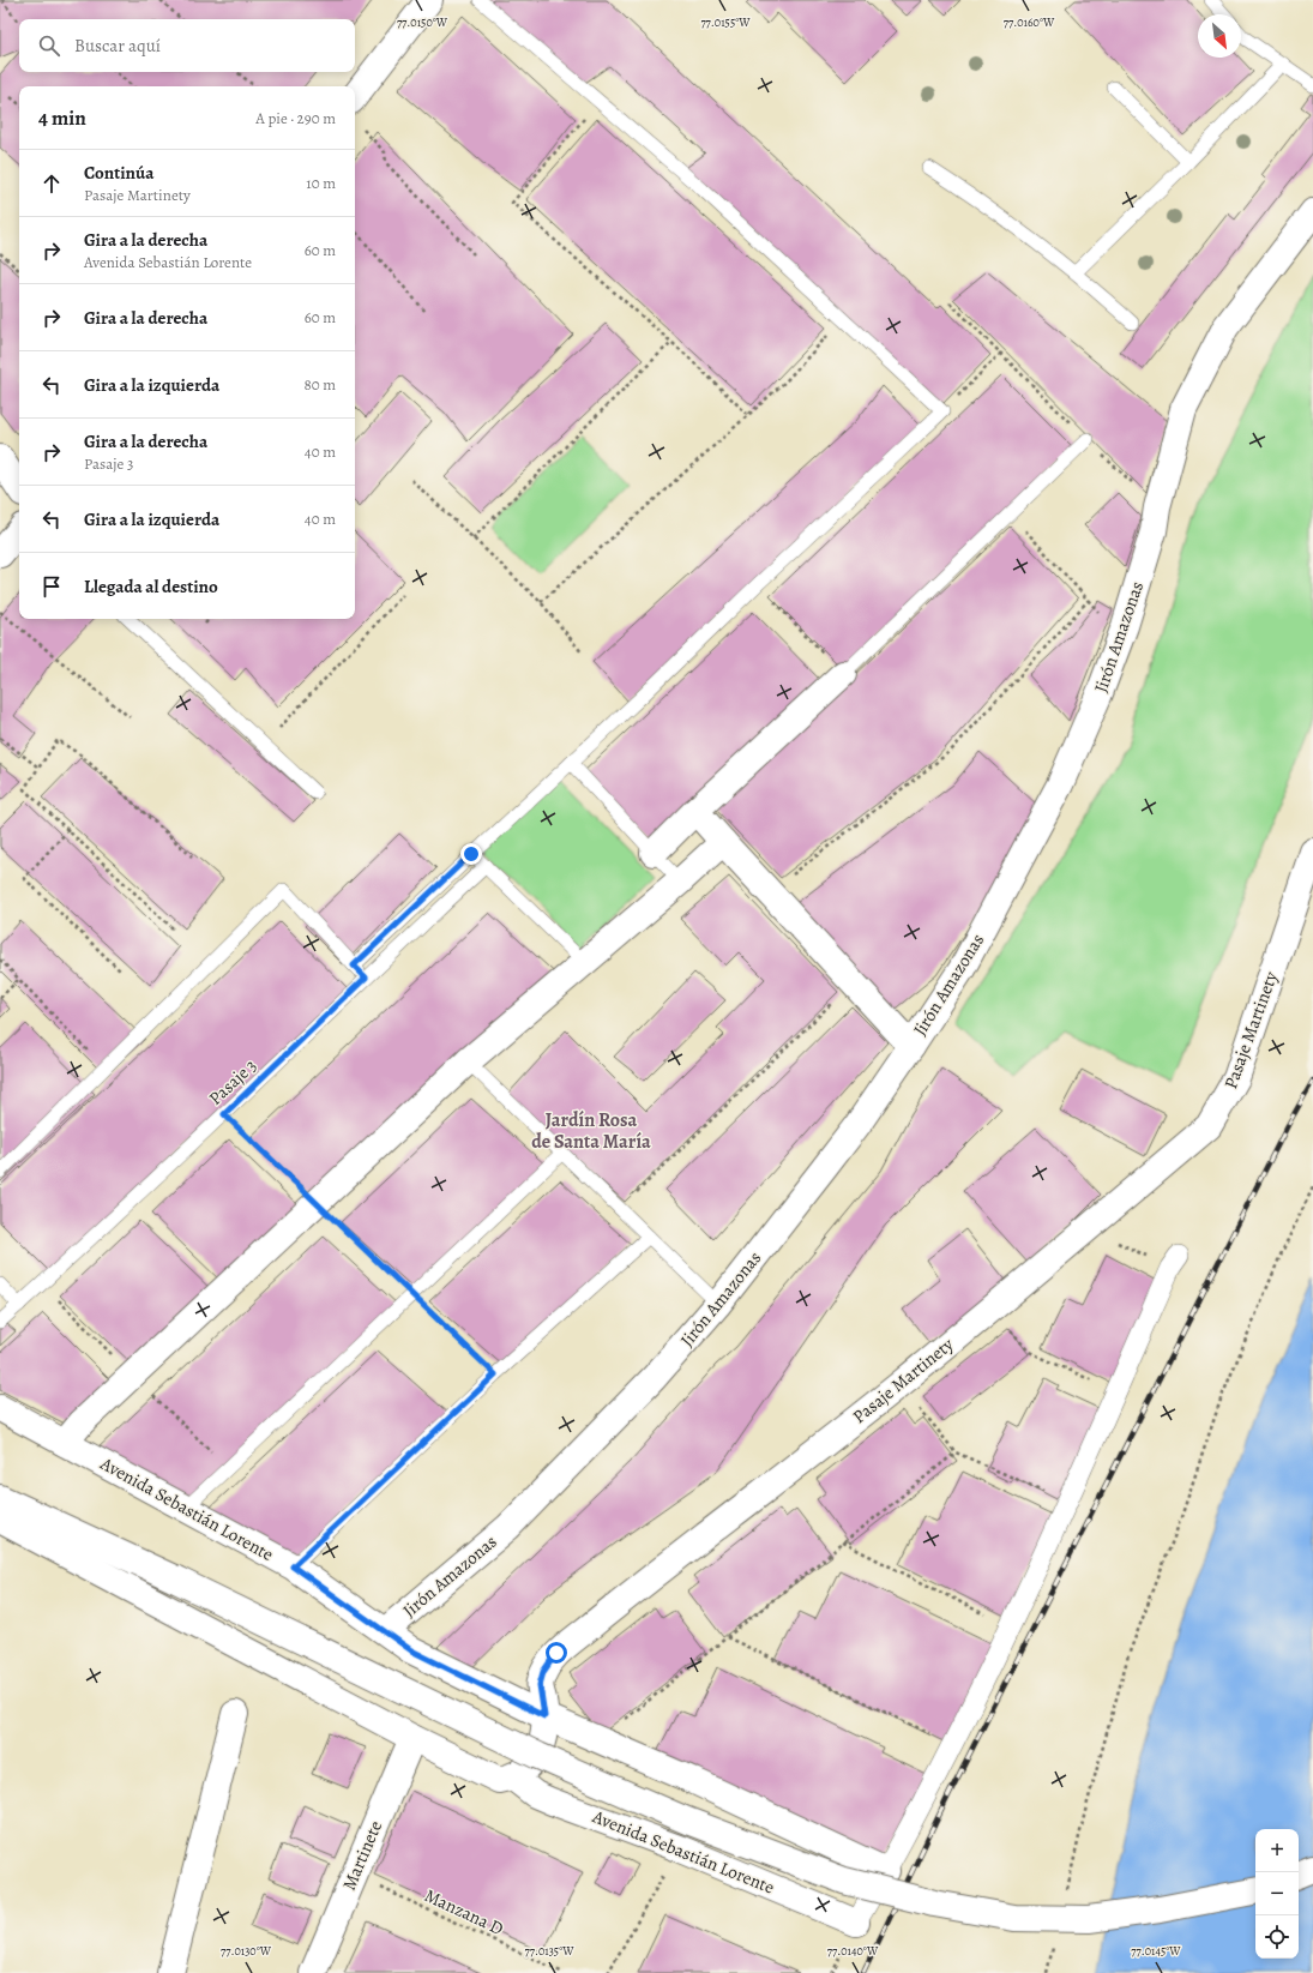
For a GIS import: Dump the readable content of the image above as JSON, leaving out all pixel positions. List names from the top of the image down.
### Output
{
  "streets": {
    "main road": [
      "Jirón Amazonas",
      "Pasaje Martinety",
      "Avenida Sebastián Lorente",
      "Martinete"
    ],
    "lane": ["Pasaje 3"],
    "path": ["Manzana D"]
  },
  "crossings": [
    ["Jirón Amazonas", "Avenida Sebastián Lorente"],
    ["Pasaje Martinety", "Avenida Sebastián Lorente"],
    ["Martinete", "Manzana D"]
  ],
  "districts": ["Jardín Rosa de Santa María"],
  "north": "bottom right",
  "page": {
    "search": "Buscar aquí",
    "heading": ["4 min", "A pie · 290 m"],
    "list": [
      ["Continúa", "Pasaje Martinety", "10 m"],
      ["Gira a la derecha", "Avenida Sebastián Lorente", "60 m"],
      ["Gira a la derecha", "60 m"],
      ["Gira a la izquierda", "80 m"],
      ["Gira a la derecha", "Pasaje 3", "40 m"],
      ["Gira a la izquierda", "40 m"],
      "Llegada al destino"
    ],
    "map_buttons": ["+", "−"]
  },
  "coordinates": [
    "77.0150°W",
    "77.0155°W",
    "77.0160°W",
    "77.0130°W",
    "77.0135°W",
    "77.0140°W",
    "77.0145°W"
  ]
}
